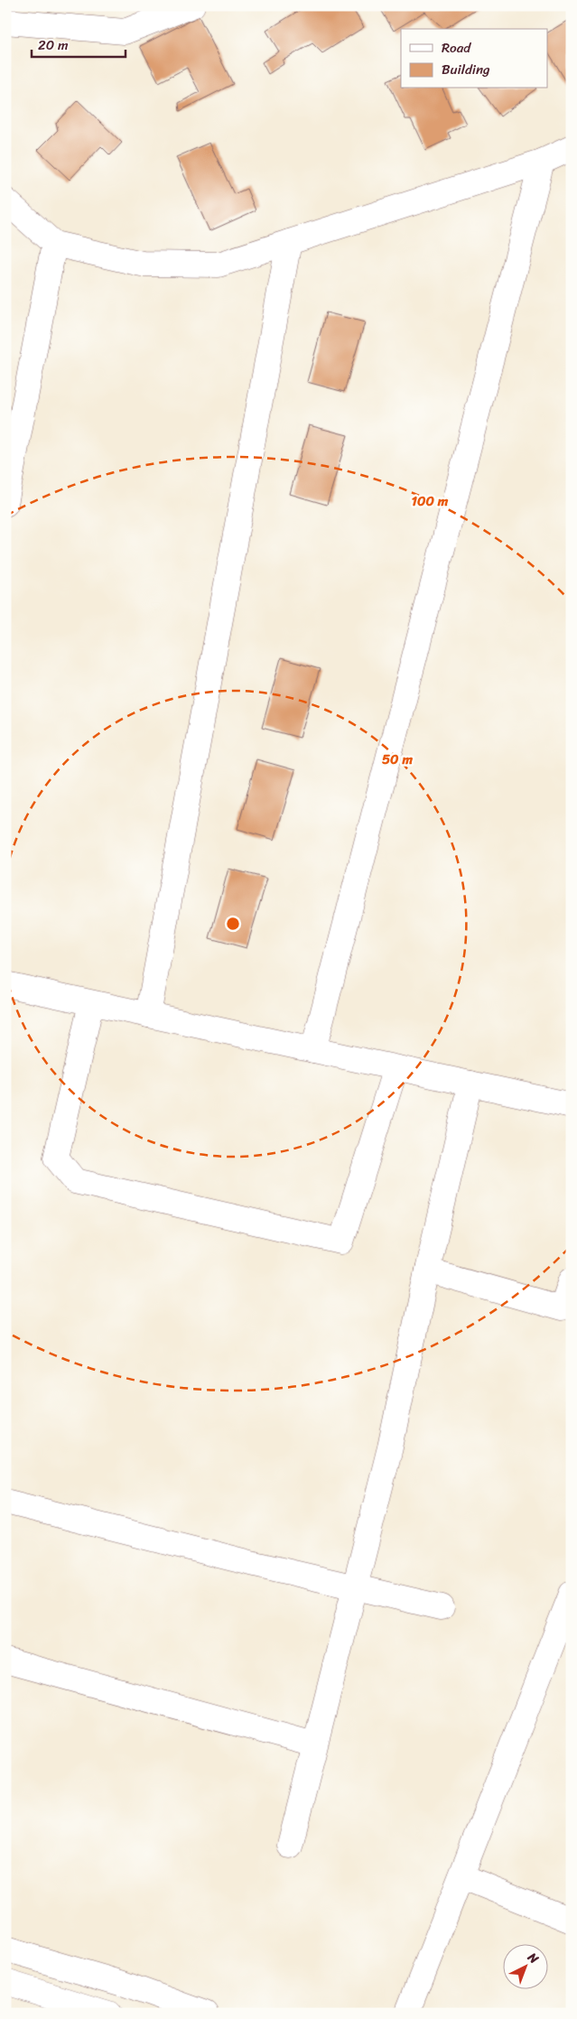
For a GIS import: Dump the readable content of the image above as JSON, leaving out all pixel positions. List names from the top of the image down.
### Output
{
  "legend": ["Road", "Building"],
  "scale_bar": "20 m",
  "north": "top right",
  "rings": ["100 m", "50 m"]
}
